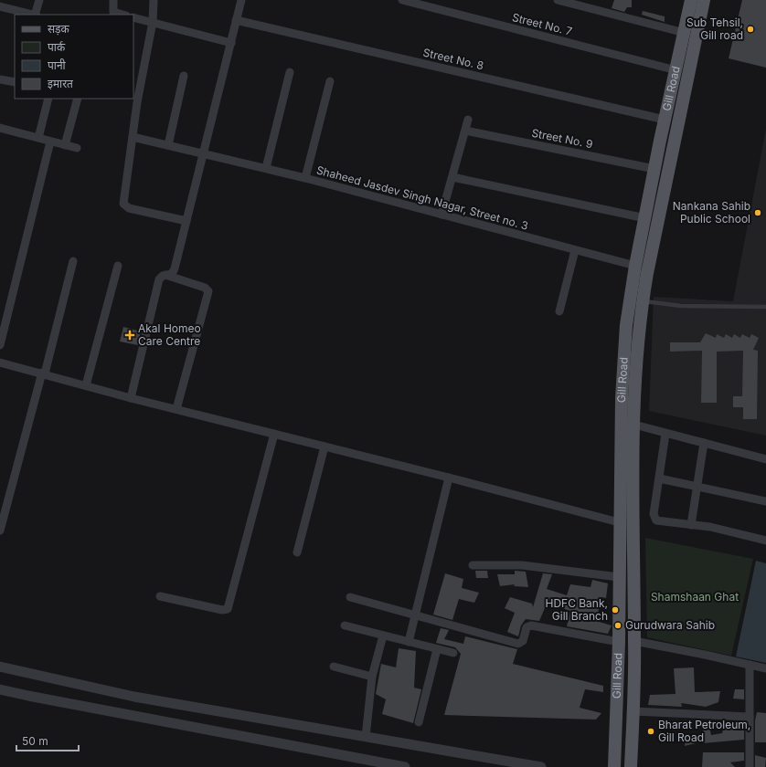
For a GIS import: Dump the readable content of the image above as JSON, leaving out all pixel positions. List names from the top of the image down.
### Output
{
  "streets": {
    "main road": ["Gill Road"],
    "street": [
      "Street No. 7",
      "Street No. 8",
      "Street No. 9",
      "Shaheed Jasdev Singh Nagar, Street no. 3"
    ]
  },
  "crossings": [
    ["Street No. 7", "Gill Road"],
    ["Street No. 8", "Gill Road"],
    ["Gill Road", "Street No. 9"],
    ["Gill Road", "Shaheed Jasdev Singh Nagar, Street no. 3"]
  ],
  "parks": ["Shamshaan Ghat"],
  "places": {
    "other": [
      "Sub Tehsil, Gill road",
      "Nankana Sahib Public School",
      "HDFC Bank, Gill Branch",
      "Gurudwara Sahib",
      "Bharat Petroleum, Gill Road"
    ],
    "health": ["Akal Homeo Care Centre"]
  },
  "legend": [
    "सड़क",
    "पार्क",
    "पानी",
    "इमारत"
  ],
  "scale_bar": "50 m"
}
